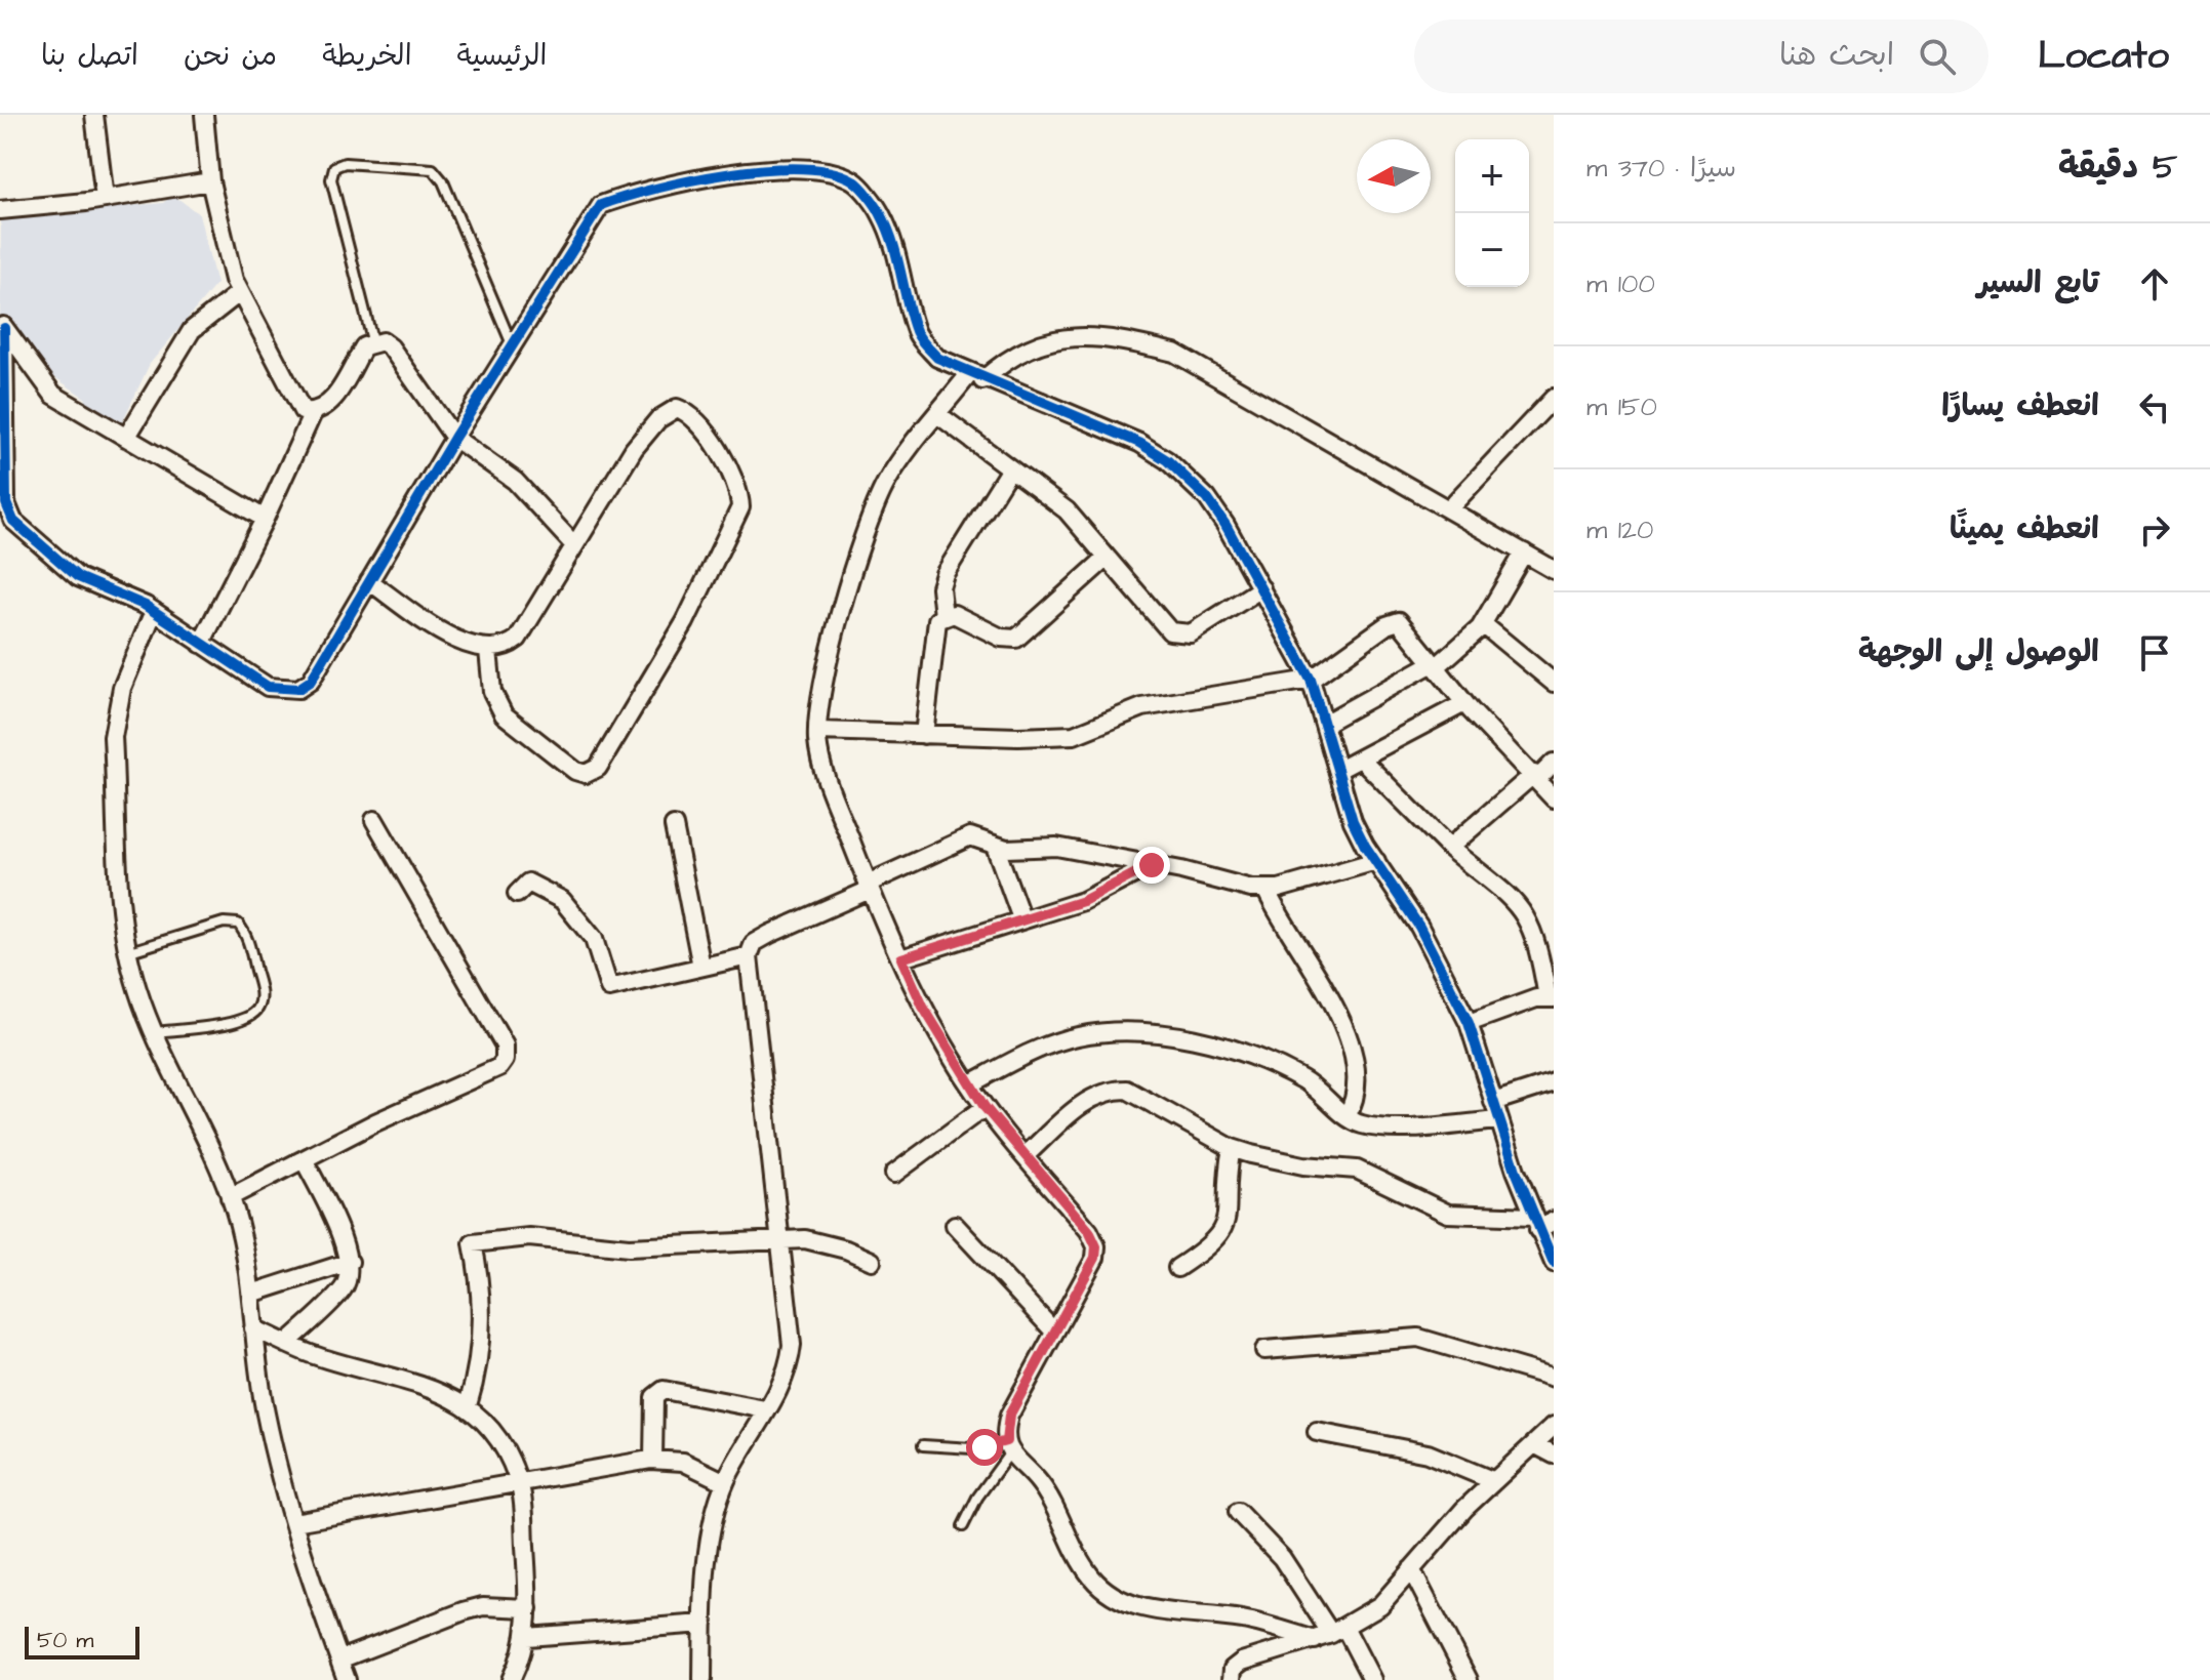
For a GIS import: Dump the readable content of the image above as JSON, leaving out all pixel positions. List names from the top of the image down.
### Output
{
  "scale_bar": "50 m",
  "north": "left",
  "page": {
    "header": "Locato",
    "search": "ابحث هنا",
    "nav": [
      "الرئيسية",
      "الخريطة",
      "من نحن",
      "اتصل بنا"
    ],
    "heading": ["5 دقيقة", "سيرًا · 370 m"],
    "map_buttons": ["+", "−"],
    "list": [
      ["تابع السير", "100 m"],
      ["انعطف يسارًا", "150 m"],
      ["انعطف يمينًا", "120 m"],
      "الوصول إلى الوجهة"
    ],
    "scale": "50 m"
  }
}
